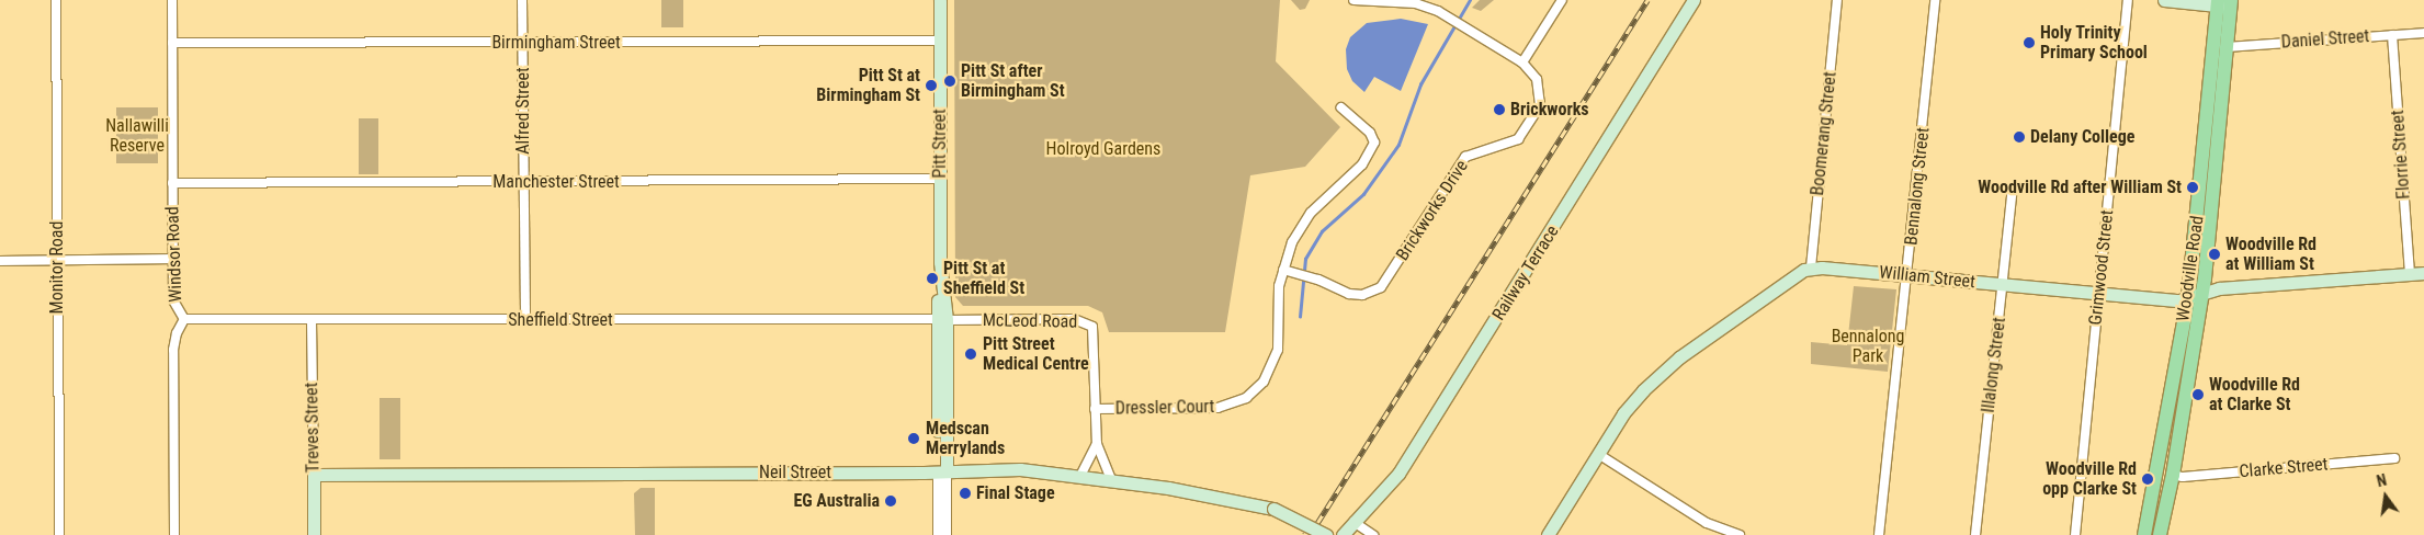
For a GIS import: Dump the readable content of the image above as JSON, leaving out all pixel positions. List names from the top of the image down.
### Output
{
  "streets": {
    "main road": [
      "Pitt Street",
      "Woodville Road",
      "Railway Terrace",
      "William Street",
      "Treves Street",
      "Neil Street"
    ],
    "street": [
      "Daniel Street",
      "Birmingham Street",
      "Alfred Street",
      "Boomerang Street",
      "Florrie Street",
      "Manchester Street",
      "Bennalong Street",
      "Brickworks Drive",
      "Windsor Road",
      "Monitor Road",
      "Grimwood Street",
      "Sheffield Street",
      "McLeod Road",
      "Illalong Street",
      "Dressler Court",
      "Clarke Street"
    ]
  },
  "crossings": [
    ["Daniel Street", "Florrie Street"],
    ["Daniel Street", "Woodville Road"],
    ["Birmingham Street", "Alfred Street"],
    ["Birmingham Street", "Pitt Street"],
    ["Birmingham Street", "Windsor Road"],
    ["Alfred Street", "Manchester Street"],
    ["Alfred Street", "Sheffield Street"],
    ["Boomerang Street", "William Street"],
    ["Pitt Street", "Manchester Street"],
    ["Pitt Street", "Sheffield Street"],
    ["Pitt Street", "McLeod Road"],
    ["Pitt Street", "Neil Street"],
    ["Florrie Street", "William Street"],
    ["Manchester Street", "Windsor Road"],
    ["Bennalong Street", "William Street"],
    ["Brickworks Drive", "Dressler Court"],
    ["Windsor Road", "Sheffield Street"],
    ["Grimwood Street", "William Street"],
    ["Woodville Road", "William Street"],
    ["Woodville Road", "Clarke Street"],
    ["William Street", "Illalong Street"],
    ["Sheffield Street", "McLeod Road"],
    ["Sheffield Street", "Treves Street"],
    ["McLeod Road", "Dressler Court"],
    ["McLeod Road", "Neil Street"],
    ["Treves Street", "Neil Street"]
  ],
  "parks": ["Nallawilli Reserve", "Holroyd Gardens", "Bennalong Park"],
  "places": [
    "Holy Trinity Primary School",
    "Pitt St after Birmingham St",
    "Pitt St at Birmingham St",
    "Brickworks",
    "Delany College",
    "Woodville Rd after William St",
    "Woodville Rd at William St",
    "Pitt St at Sheffield St",
    "Pitt Street Medical Centre",
    "Woodville Rd at Clarke St",
    "Medscan Merrylands",
    "Woodville Rd opp Clarke St",
    "Final Stage",
    "EG Australia"
  ],
  "north": "top"
}
